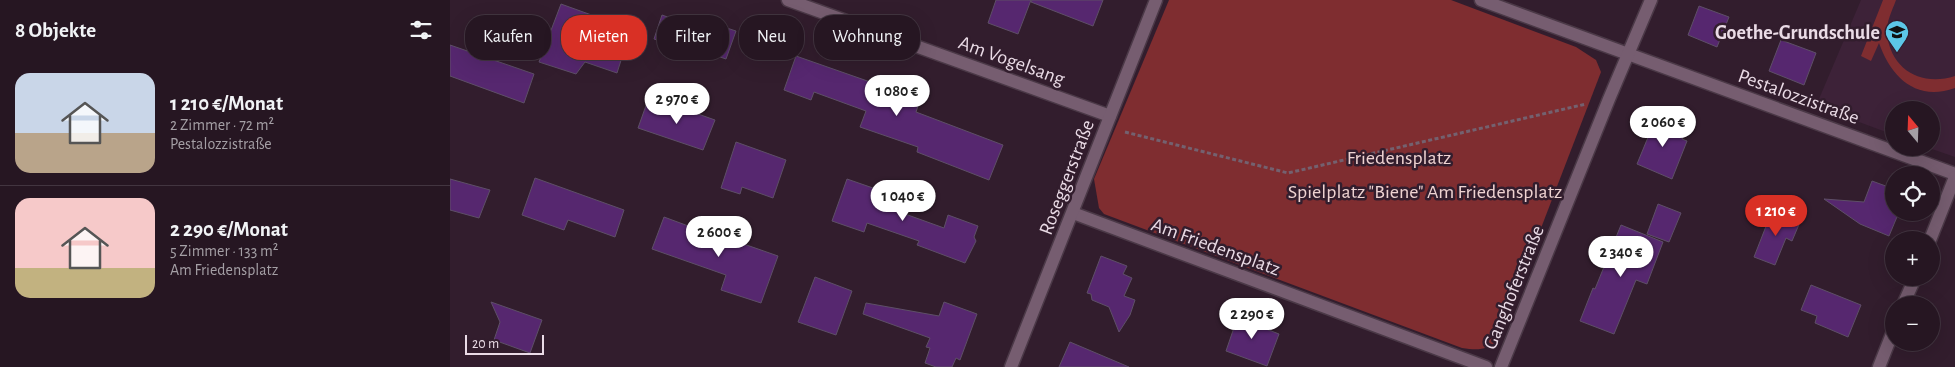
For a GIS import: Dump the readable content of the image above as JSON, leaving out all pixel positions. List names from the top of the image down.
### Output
{
  "streets": {
    "street": [
      "Am Vogelsang",
      "Pestalozzistraße",
      "Roseggerstraße",
      "Am Friedensplatz",
      "Ganghoferstraße"
    ]
  },
  "crossings": [
    ["Am Vogelsang", "Roseggerstraße"],
    ["Pestalozzistraße", "Ganghoferstraße"],
    ["Roseggerstraße", "Am Friedensplatz"]
  ],
  "parks": ["Friedensplatz", "Spielplatz \"Biene\" Am Friedensplatz"],
  "places": {
    "school or university": ["Goethe-Grundschule"]
  },
  "scale_bar": "20 m",
  "north": "top",
  "page": {
    "heading": "8 Objekte",
    "chip": [
      "Kaufen",
      "Mieten",
      "Filter",
      "Neu",
      "Wohnung"
    ],
    "list": [
      {
        "name": "1 210 €/Monat",
        "note": "2 Zimmer · 72 m² · Pestalozzistraße"
      },
      {
        "name": "2 290 €/Monat",
        "note": "5 Zimmer · 133 m² · Am Friedensplatz"
      }
    ],
    "price": [
      "1 080 €",
      "2 970 €",
      "2 060 €",
      "1 040 €",
      "1 210 €",
      "2 600 €",
      "2 340 €",
      "2 290 €"
    ],
    "map_buttons": ["+", "−"],
    "scale": "20 m"
  }
}
